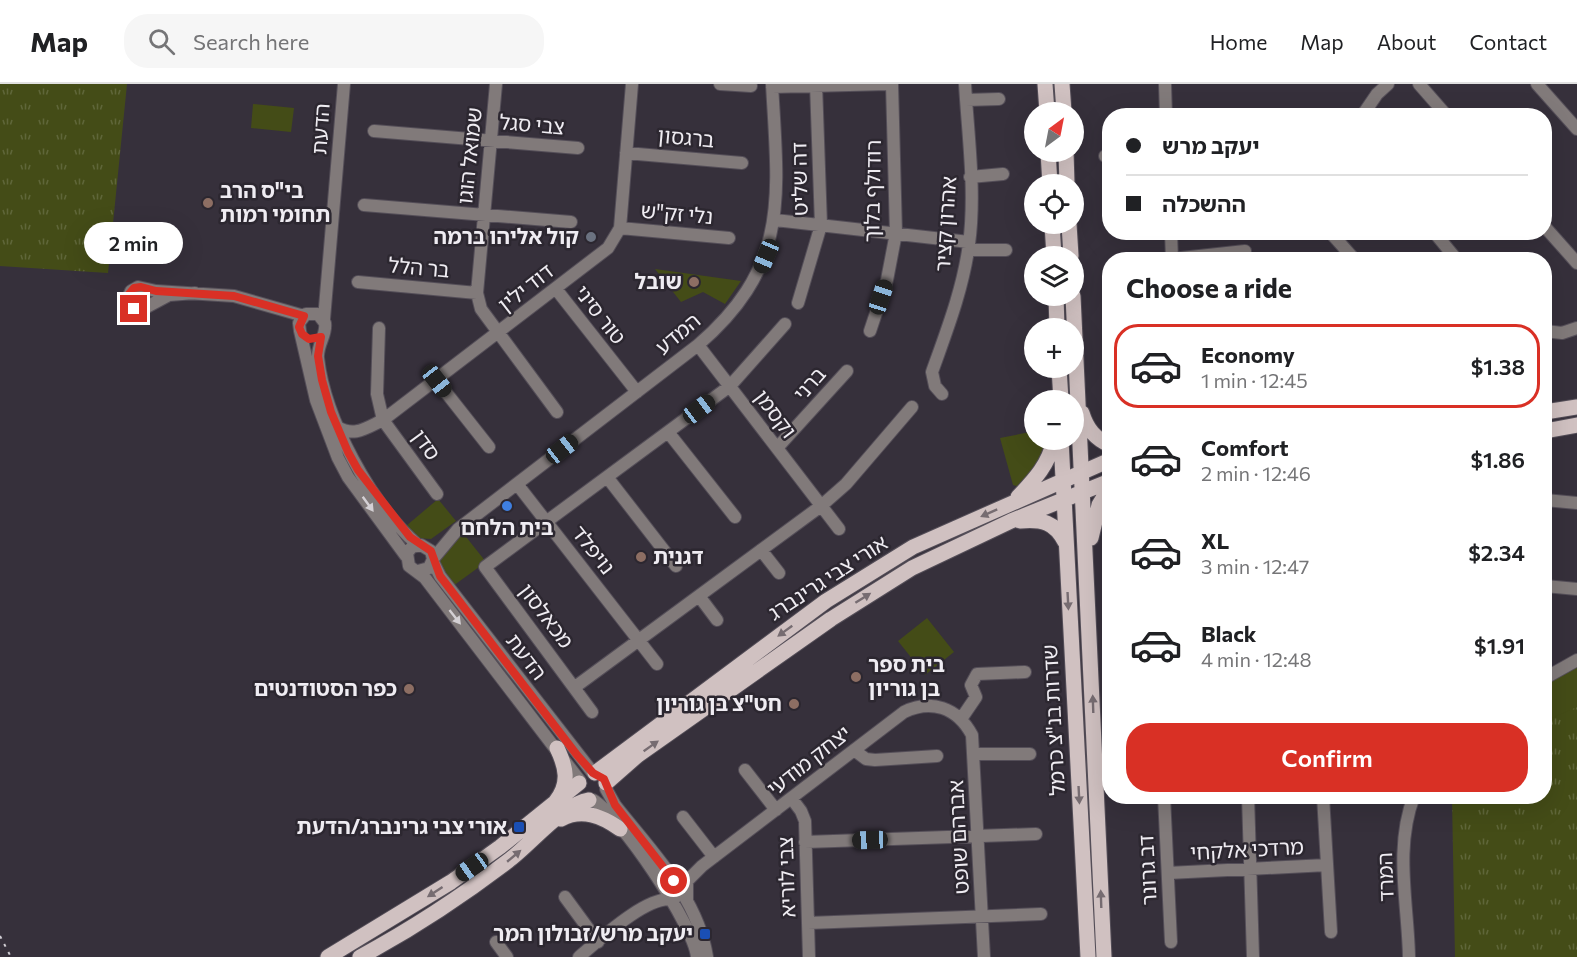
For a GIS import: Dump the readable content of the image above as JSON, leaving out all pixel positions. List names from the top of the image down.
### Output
{
  "streets": {
    "main road": ["אורי צבי גרינברג", "שדרות בנ\"צ כרמל"],
    "street": [
      "צבי סגל",
      "הדעת",
      "ברגסון",
      "שמואל הוגו",
      "דה שליט",
      "רודולף בלוך",
      "נלי זק\"ש",
      "אהרון קציר",
      "בר הלל",
      "דוד ילין",
      "טור סיני",
      "המדע",
      "ברני",
      "וקסמן",
      "סדן",
      "נויפלד",
      "מכאלסון",
      "יצחק מודעי",
      "אברהם שופט",
      "מרדכי אלקחי",
      "דב גרונר",
      "צבי לוריא",
      "המרד"
    ]
  },
  "crossings": [
    ["צבי סגל", "שמואל הוגו"],
    ["הדעת", "המדע"],
    ["הדעת", "אורי צבי גרינברג"],
    ["שמואל הוגו", "בר הלל"],
    ["שמואל הוגו", "דוד ילין"],
    ["נלי זק\"ש", "דוד ילין"],
    ["דוד ילין", "טור סיני"],
    ["דוד ילין", "סדן"],
    ["טור סיני", "המדע"],
    ["המדע", "וקסמן"],
    ["המדע", "נויפלד"],
    ["ברני", "וקסמן"],
    ["נויפלד", "מכאלסון"],
    ["אורי צבי גרינברג", "שדרות בנ\"צ כרמל"],
    ["יצחק מודעי", "אברהם שופט"],
    ["יצחק מודעי", "צבי לוריא"],
    ["מרדכי אלקחי", "דב גרונר"]
  ],
  "places": {
    "other": [
      "בי\"ס הרב תחומי רמות",
      "קול אליהו ברמה",
      "שובל",
      "בית הלחם",
      "דגנית",
      "בית ספר בן גוריון",
      "כפר הסטודנטים",
      "חט\"צ בן גוריון"
    ],
    "transit": ["אורי צבי גרינברג/הדעת", "יעקב מרש/זבולון המר"]
  },
  "north": "top right",
  "page": {
    "header": "Map",
    "search": "Search here",
    "nav": [
      "Home",
      "Map",
      "About",
      "Contact"
    ],
    "map_buttons": ["+", "−"],
    "banner": ["יעקב מרש", "ההשכלה"],
    "bubble": "2 min",
    "heading": "Choose a ride",
    "list": [
      {
        "name": "Economy",
        "note": "1 min · 12:45",
        "value": "$1.38"
      },
      {
        "name": "Comfort",
        "note": "2 min · 12:46",
        "value": "$1.86"
      },
      {
        "name": "XL",
        "note": "3 min · 12:47",
        "value": "$2.34"
      },
      {
        "name": "Black",
        "note": "4 min · 12:48",
        "value": "$1.91"
      }
    ],
    "buttons": "Confirm"
  }
}
